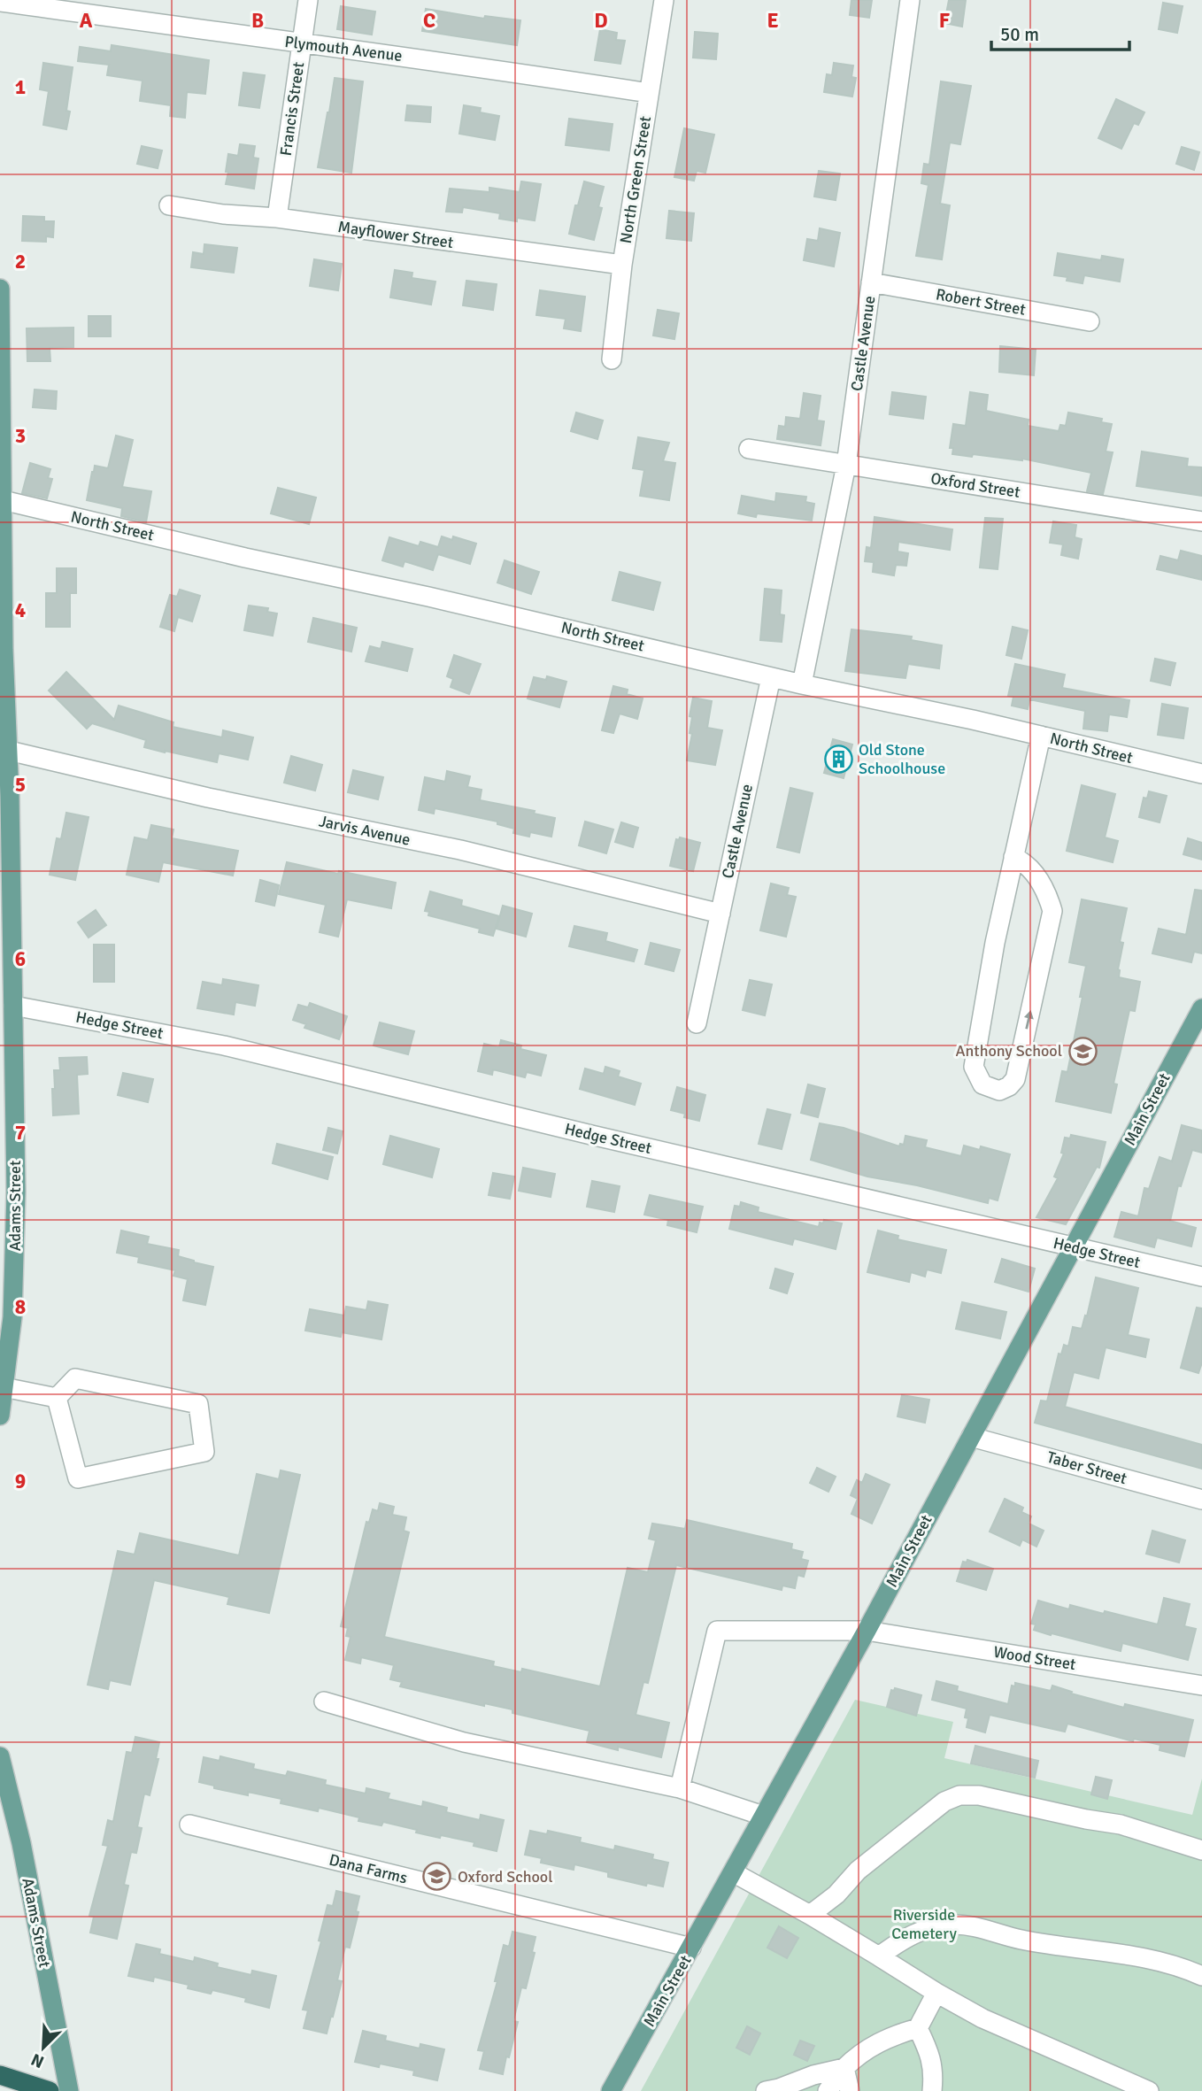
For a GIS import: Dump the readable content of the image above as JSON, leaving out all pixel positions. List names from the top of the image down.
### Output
{
  "streets": {
    "main road": ["Main Street", "Adams Street"],
    "street": [
      "Plymouth Avenue",
      "Francis Street",
      "North Green Street",
      "Mayflower Street",
      "Robert Street",
      "Castle Avenue",
      "Oxford Street",
      "North Street",
      "Jarvis Avenue",
      "Hedge Street",
      "Taber Street",
      "Wood Street",
      "Dana Farms"
    ]
  },
  "crossings": [
    ["Plymouth Avenue", "Francis Street"],
    ["Plymouth Avenue", "North Green Street"],
    ["Francis Street", "Mayflower Street"],
    ["North Green Street", "Mayflower Street"],
    ["Robert Street", "Castle Avenue"],
    ["Castle Avenue", "Oxford Street"],
    ["Castle Avenue", "North Street"],
    ["Castle Avenue", "Jarvis Avenue"],
    ["North Street", "Adams Street"],
    ["Jarvis Avenue", "Adams Street"],
    ["Hedge Street", "Main Street"],
    ["Hedge Street", "Adams Street"],
    ["Main Street", "Taber Street"],
    ["Main Street", "Wood Street"],
    ["Main Street", "Dana Farms"]
  ],
  "parks": ["Riverside Cemetery"],
  "places": {
    "building": ["Old Stone Schoolhouse"],
    "school or university": ["Anthony School", "Oxford School"]
  },
  "scale_bar": "50 m",
  "north": "bottom left",
  "grid": {
    "columns": [
      "A",
      "B",
      "C",
      "D",
      "E",
      "F"
    ],
    "rows": [
      "1",
      "2",
      "3",
      "4",
      "5",
      "6",
      "7",
      "8",
      "9"
    ]
  }
}
